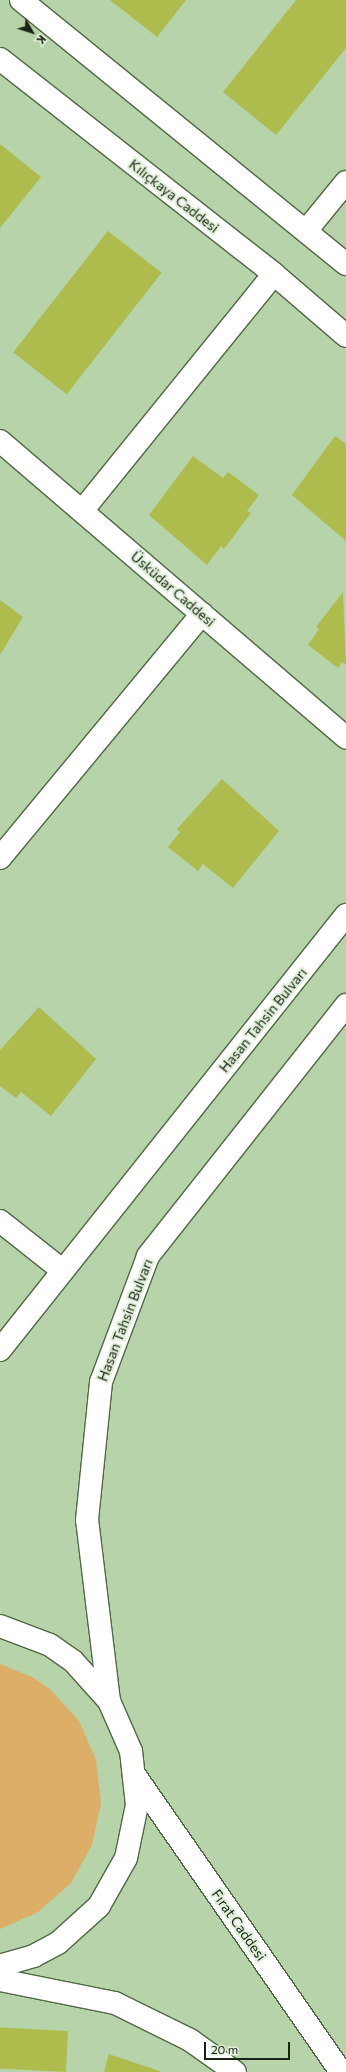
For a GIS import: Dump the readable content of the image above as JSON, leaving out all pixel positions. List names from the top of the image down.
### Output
{
  "streets": {
    "main road": [
      "Kılıçkaya Caddesi",
      "Üsküdar Caddesi",
      "Hasan Tahsin Bulvarı",
      "Fırat Caddesi"
    ]
  },
  "scale_bar": "20 m",
  "north": "bottom right"
}
